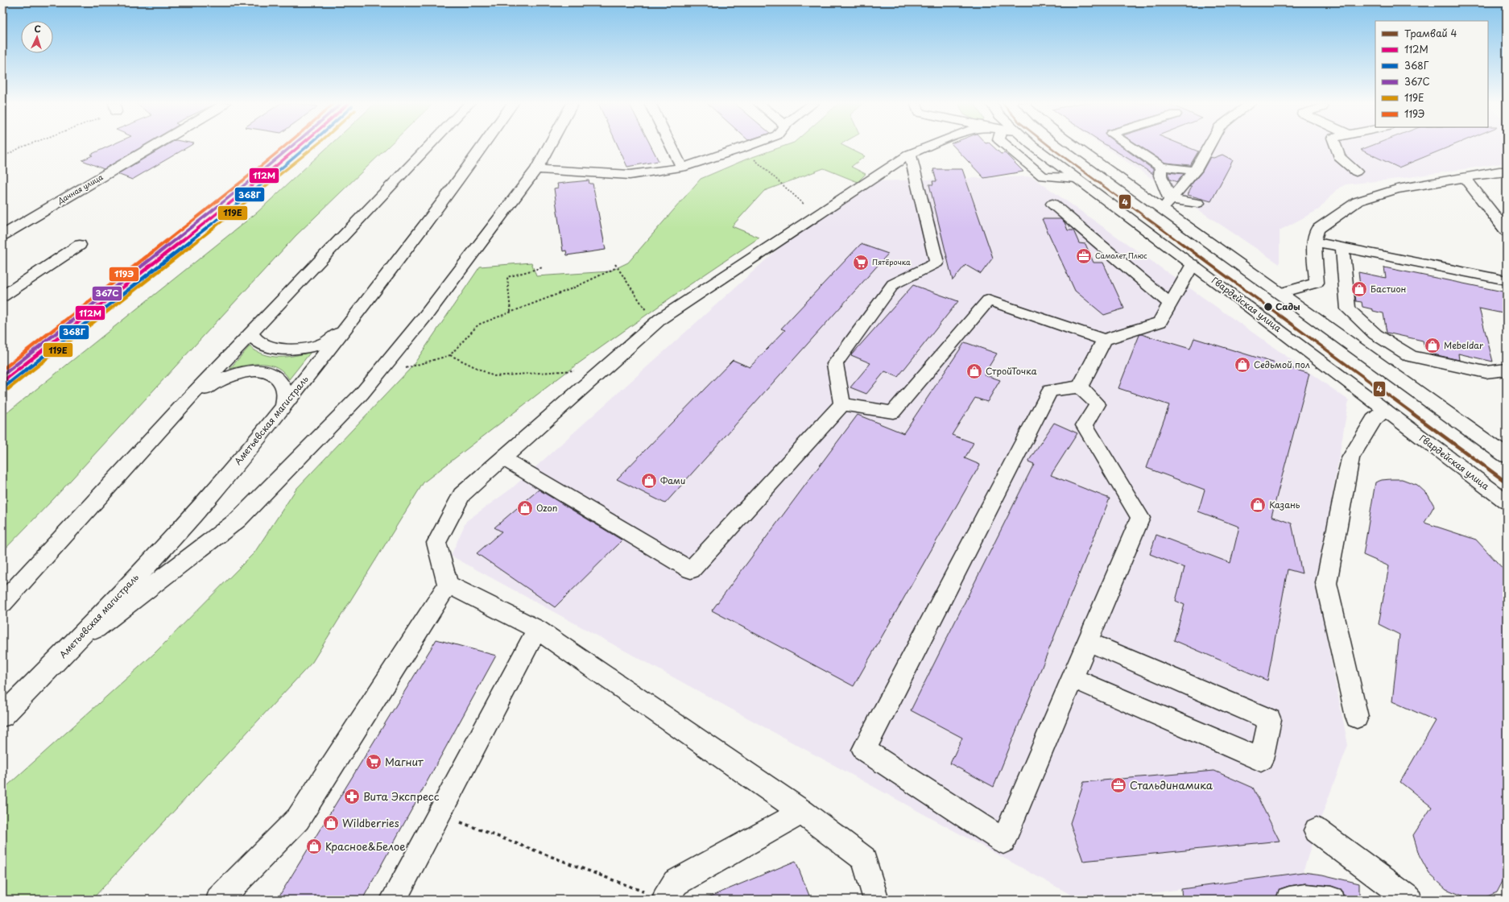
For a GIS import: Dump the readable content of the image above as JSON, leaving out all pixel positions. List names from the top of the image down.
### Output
{
  "streets": {
    "main road": ["Дачная улица", "Гвардейская улица", "Аметьевская магистраль"]
  },
  "places": {
    "office": ["Самолет Плюс", "Стальдинамика"],
    "supermarket": ["Пятёрочка", "Магнит"],
    "shop": [
      "Бастион",
      "Mebeldar",
      "Седьмой пол",
      "СтройТочка",
      "Фами",
      "Казань",
      "Ozon",
      "Wildberries",
      "Красное&Белое"
    ],
    "other": ["Сады"],
    "pharmacy": ["Вита Экспресс"]
  },
  "lines": [
    "tram line 4",
    "transit line 112М",
    "transit line 368Г",
    "transit line 367С",
    "transit line 119Е",
    "transit line 119Э"
  ],
  "legend": [
    "Трамвай 4",
    "112М",
    "368Г",
    "367С",
    "119Е",
    "119Э"
  ],
  "north": "top"
}
